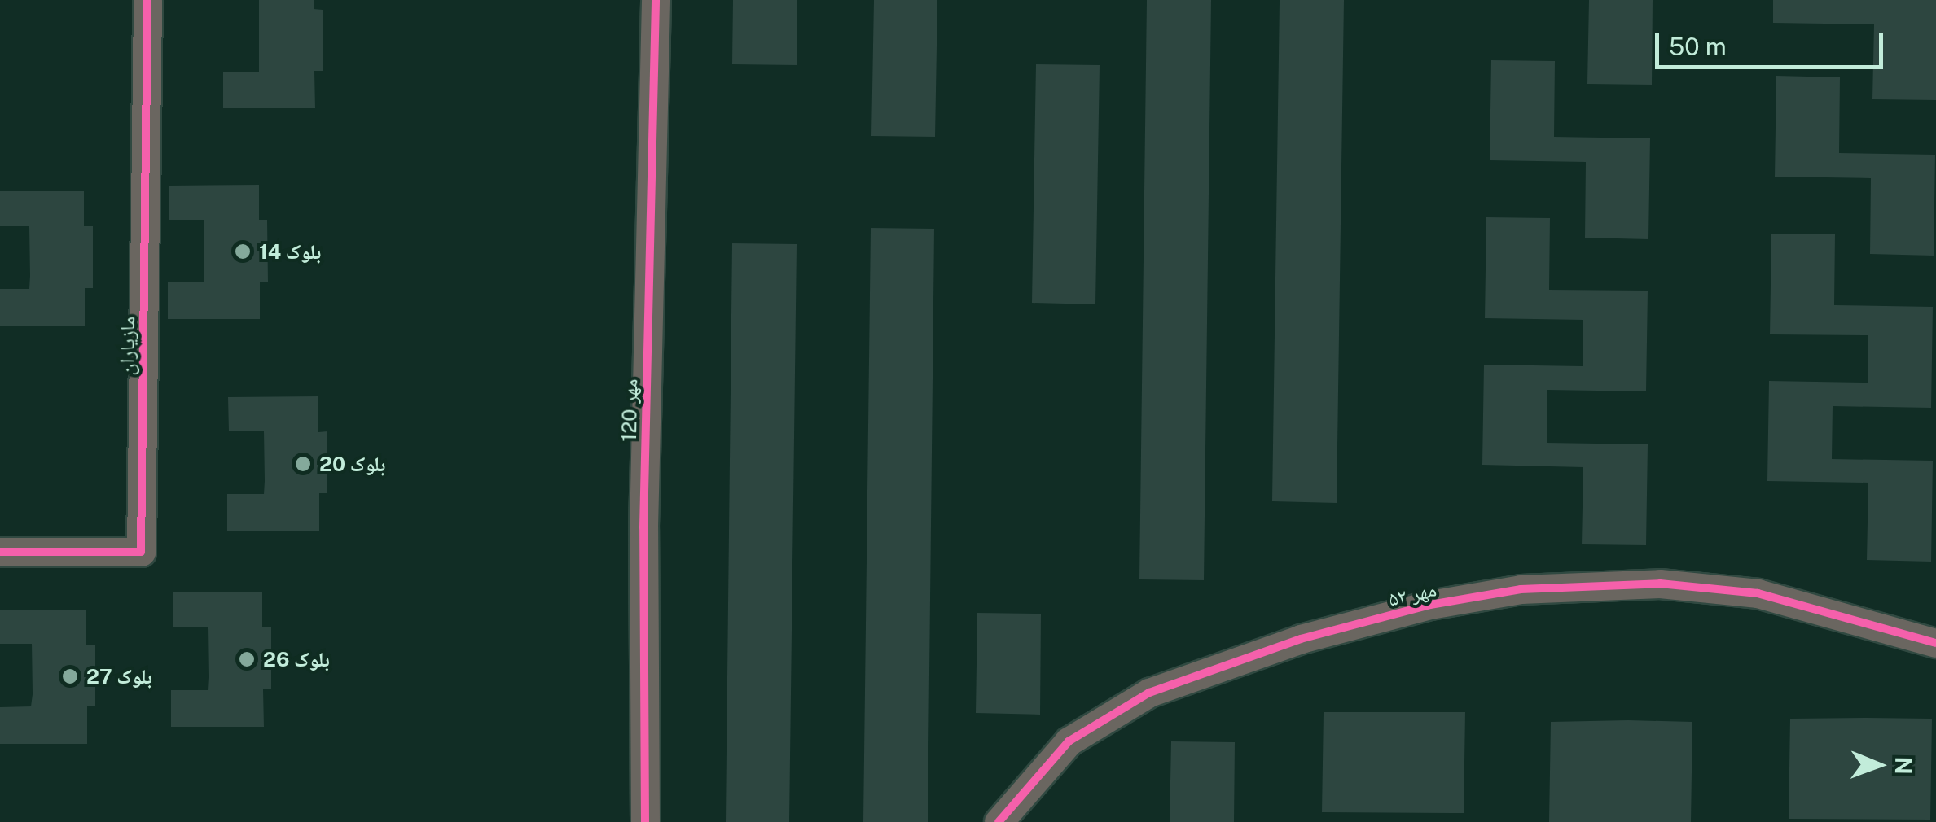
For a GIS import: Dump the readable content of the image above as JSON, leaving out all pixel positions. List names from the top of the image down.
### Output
{
  "streets": {
    "street": ["مازیاران", "مهر 120", "مهر ۵۲"]
  },
  "places": [
    "بلوک 14",
    "بلوک 20",
    "بلوک 26",
    "بلوک 27"
  ],
  "scale_bar": "50 m",
  "north": "right"
}
